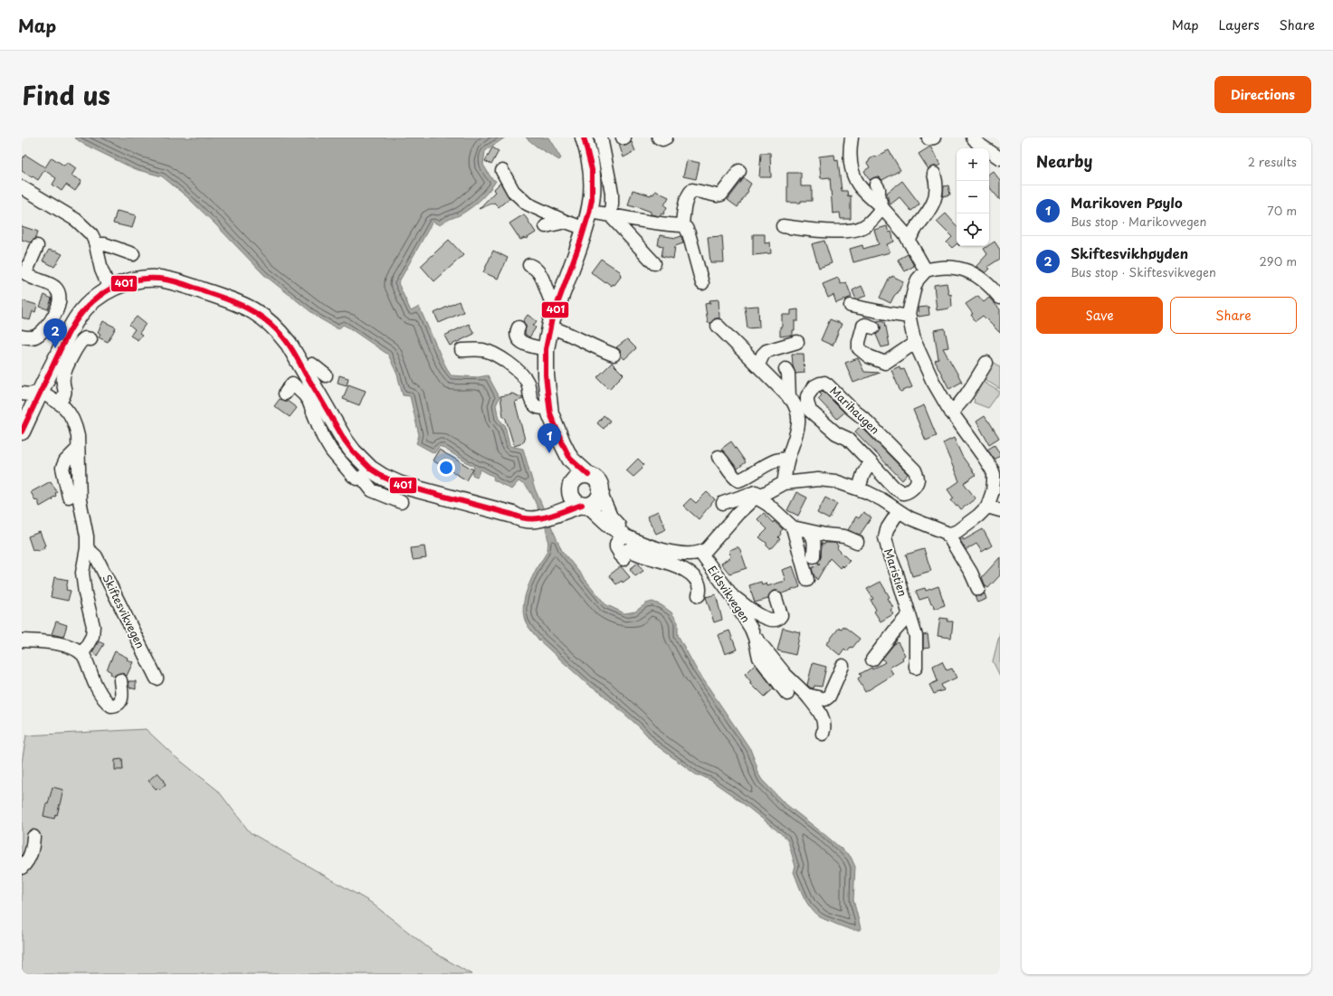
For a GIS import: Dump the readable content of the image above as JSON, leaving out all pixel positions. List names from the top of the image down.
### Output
{
  "streets": {
    "street": [
      "Marihaugen",
      "Maristien",
      "Eidsvikvegen",
      "Skiftesvikvegen"
    ]
  },
  "lines": ["transit line 401"],
  "page": {
    "header": "Map",
    "nav": ["Map", "Layers", "Share"],
    "title": "Find us",
    "buttons": [
      "Directions",
      ["Save", "Share"]
    ],
    "heading": ["Nearby", "2 results"],
    "map_buttons": ["+", "−"],
    "list": [
      {
        "mark": "1",
        "name": "Marikoven Pøylo",
        "note": "Bus stop · Marikovvegen",
        "value": "70 m"
      },
      {
        "mark": "2",
        "name": "Skiftesvikhøyden",
        "note": "Bus stop · Skiftesvikvegen",
        "value": "290 m"
      }
    ],
    "pins": ["2", "1"]
  }
}
